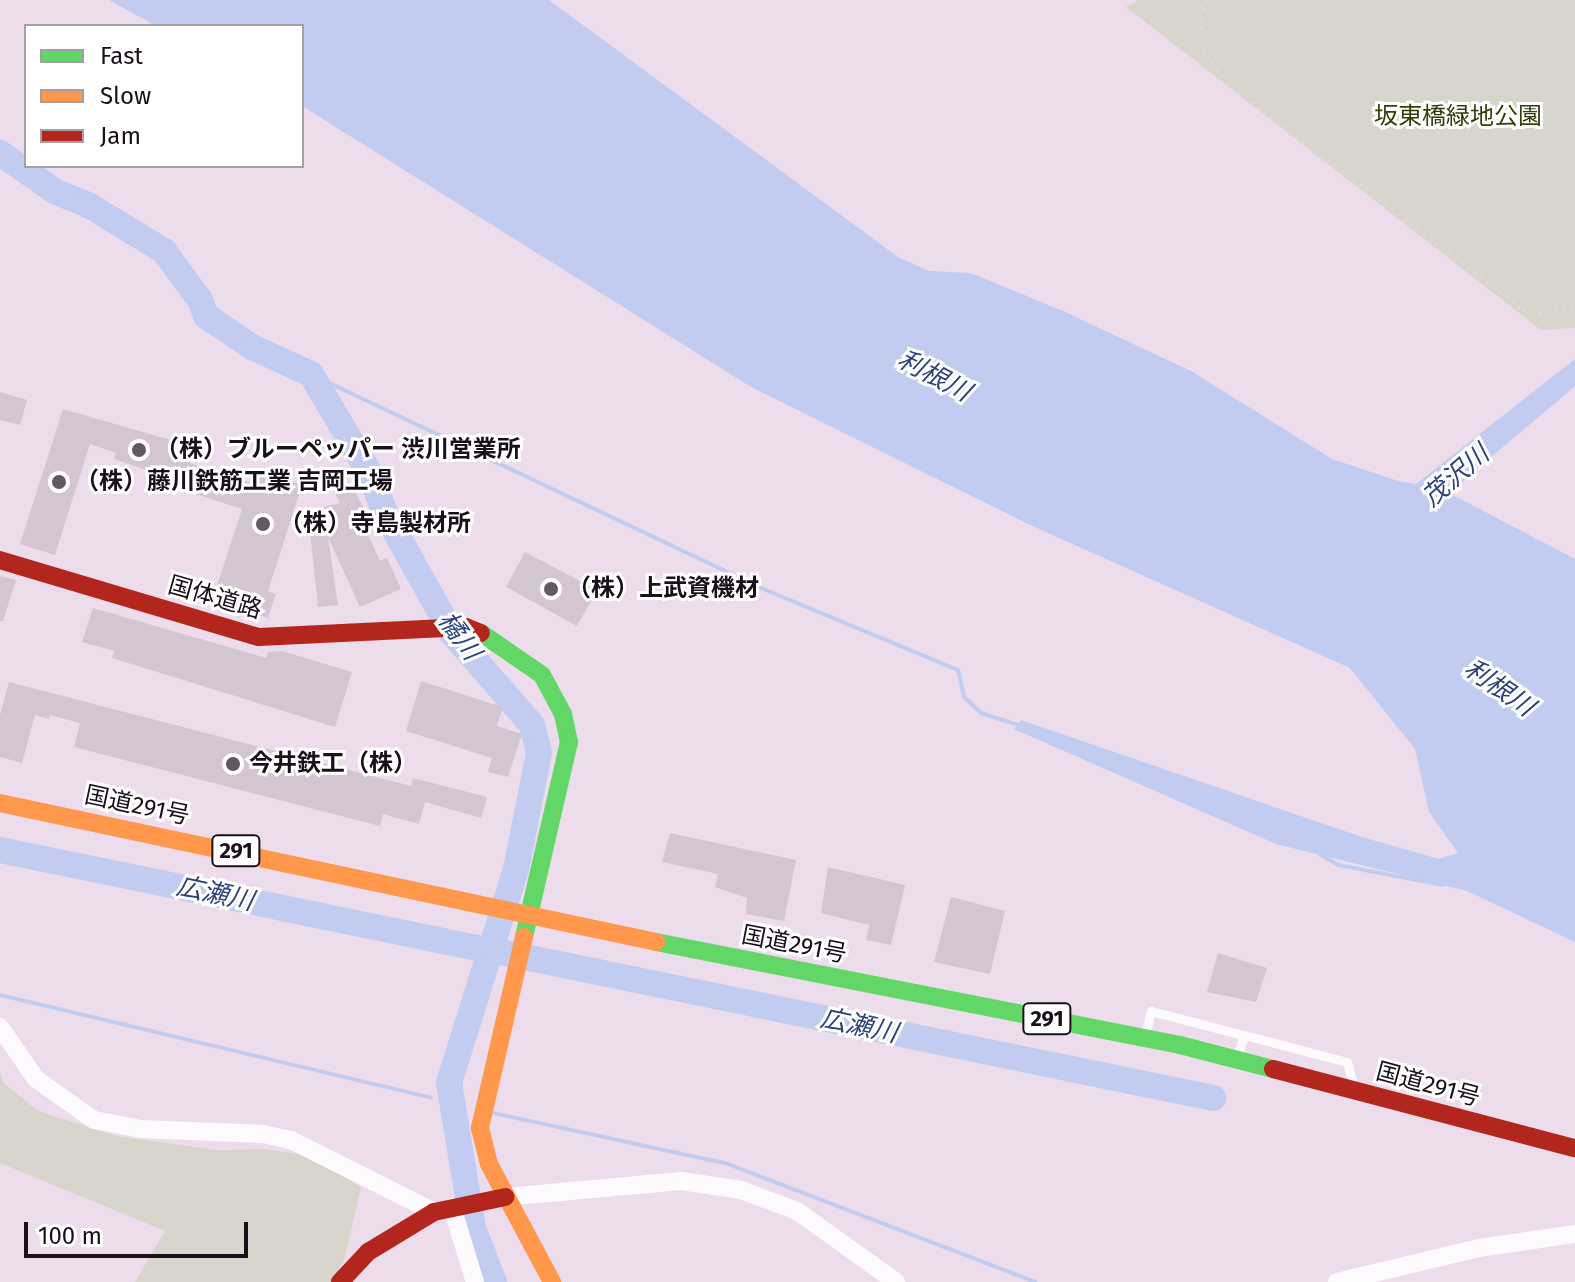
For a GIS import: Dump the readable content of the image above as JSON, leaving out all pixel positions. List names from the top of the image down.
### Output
{
  "streets": {
    "main road": ["国体道路", "国道291号", "291"]
  },
  "crossings": [
    ["国体道路", "国道291号"]
  ],
  "water": [
    "利根川",
    "茂沢川",
    "橘川",
    "広瀬川"
  ],
  "parks": ["坂東橋緑地公園"],
  "places": [
    "（株）ブルーペッパー 渋川営業所",
    "（株）藤川鉄筋工業 吉岡工場",
    "（株）寺島製材所",
    "（株）上武資機材",
    "今井鉄工（株）"
  ],
  "legend": ["Fast", "Slow", "Jam"],
  "scale_bar": "100 m"
}
